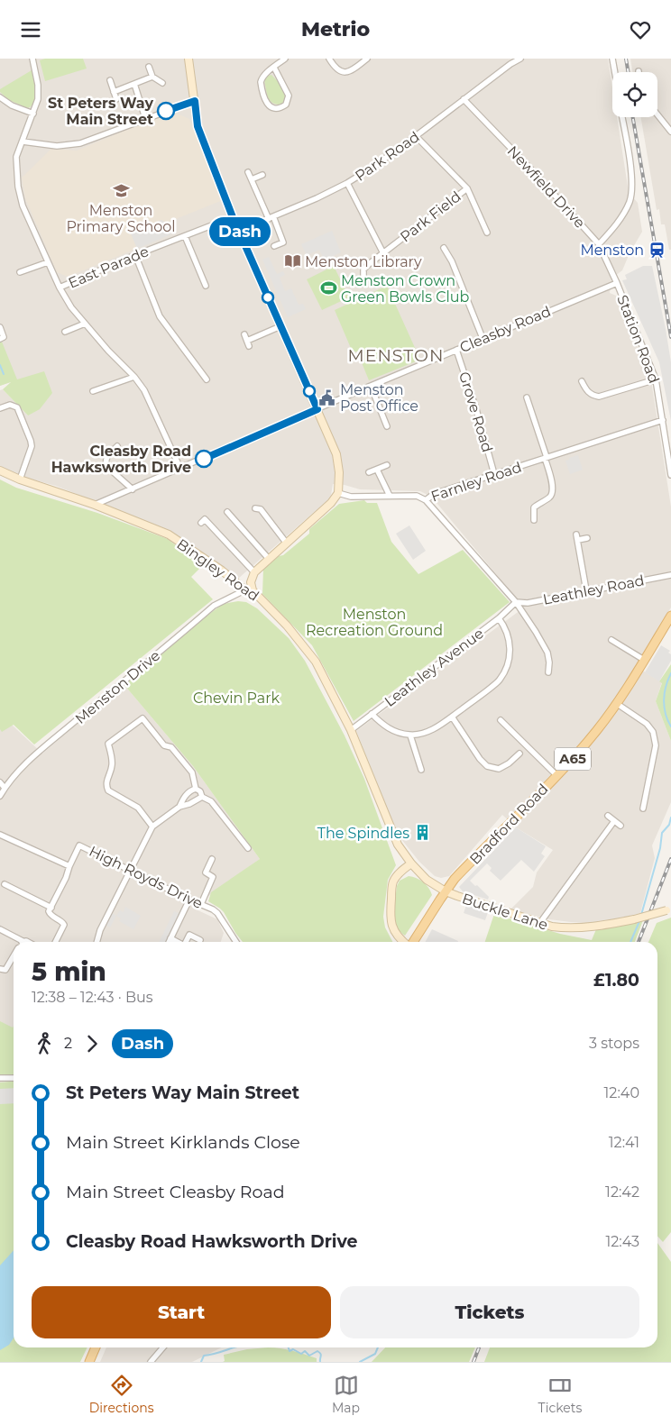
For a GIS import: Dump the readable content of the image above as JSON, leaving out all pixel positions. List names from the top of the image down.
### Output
{
  "streets": {
    "main road": ["A65", "Bradford Road"],
    "street": [
      "Park Road",
      "Newfield Drive",
      "Park Field",
      "East Parade",
      "Cleasby Road",
      "Station Road",
      "Grove Road",
      "Farnley Road",
      "Bingley Road",
      "Leathley Road",
      "Leathley Avenue",
      "Menston Drive",
      "High Royds Drive",
      "Buckle Lane"
    ]
  },
  "crossings": [
    ["Park Road", "Newfield Drive"],
    ["Newfield Drive", "Cleasby Road"],
    ["Newfield Drive", "Station Road"],
    ["Cleasby Road", "Station Road"],
    ["Cleasby Road", "Grove Road"],
    ["Cleasby Road", "Bingley Road"],
    ["Station Road", "Farnley Road"],
    ["Grove Road", "Farnley Road"],
    ["Bingley Road", "Leathley Avenue"],
    ["Bingley Road", "Menston Drive"],
    ["Bingley Road", "Bradford Road"],
    ["Bingley Road", "Buckle Lane"],
    ["Leathley Road", "Leathley Avenue"],
    ["Bradford Road", "Buckle Lane"]
  ],
  "districts": ["MENSTON"],
  "parks": ["Menston Recreation Ground", "Chevin Park"],
  "places": {
    "other": ["St Peters Way Main Street", "Cleasby Road Hawksworth Drive"],
    "school or university": ["Menston Primary School"],
    "station": ["Menston"],
    "library": ["Menston Library"],
    "sports": ["Menston Crown Green Bowls Club"],
    "public building": ["Menston Post Office"],
    "building": ["The Spindles"]
  },
  "lines": ["bus line Dash"],
  "page": {
    "header": "Metrio",
    "on_map": "Dash",
    "heading": ["5 min", "12:38 – 12:43 · Bus", "£1.80"],
    "legs": ["2", "Dash", "3 stops"],
    "list": [
      {
        "name": "St Peters Way Main Street",
        "value": "12:40"
      },
      {
        "name": "Main Street Kirklands Close",
        "value": "12:41"
      },
      {
        "name": "Main Street Cleasby Road",
        "value": "12:42"
      },
      {
        "name": "Cleasby Road Hawksworth Drive",
        "value": "12:43"
      }
    ],
    "buttons": ["Start", "Tickets"],
    "tabs": ["Directions", "Map", "Tickets"]
  }
}
